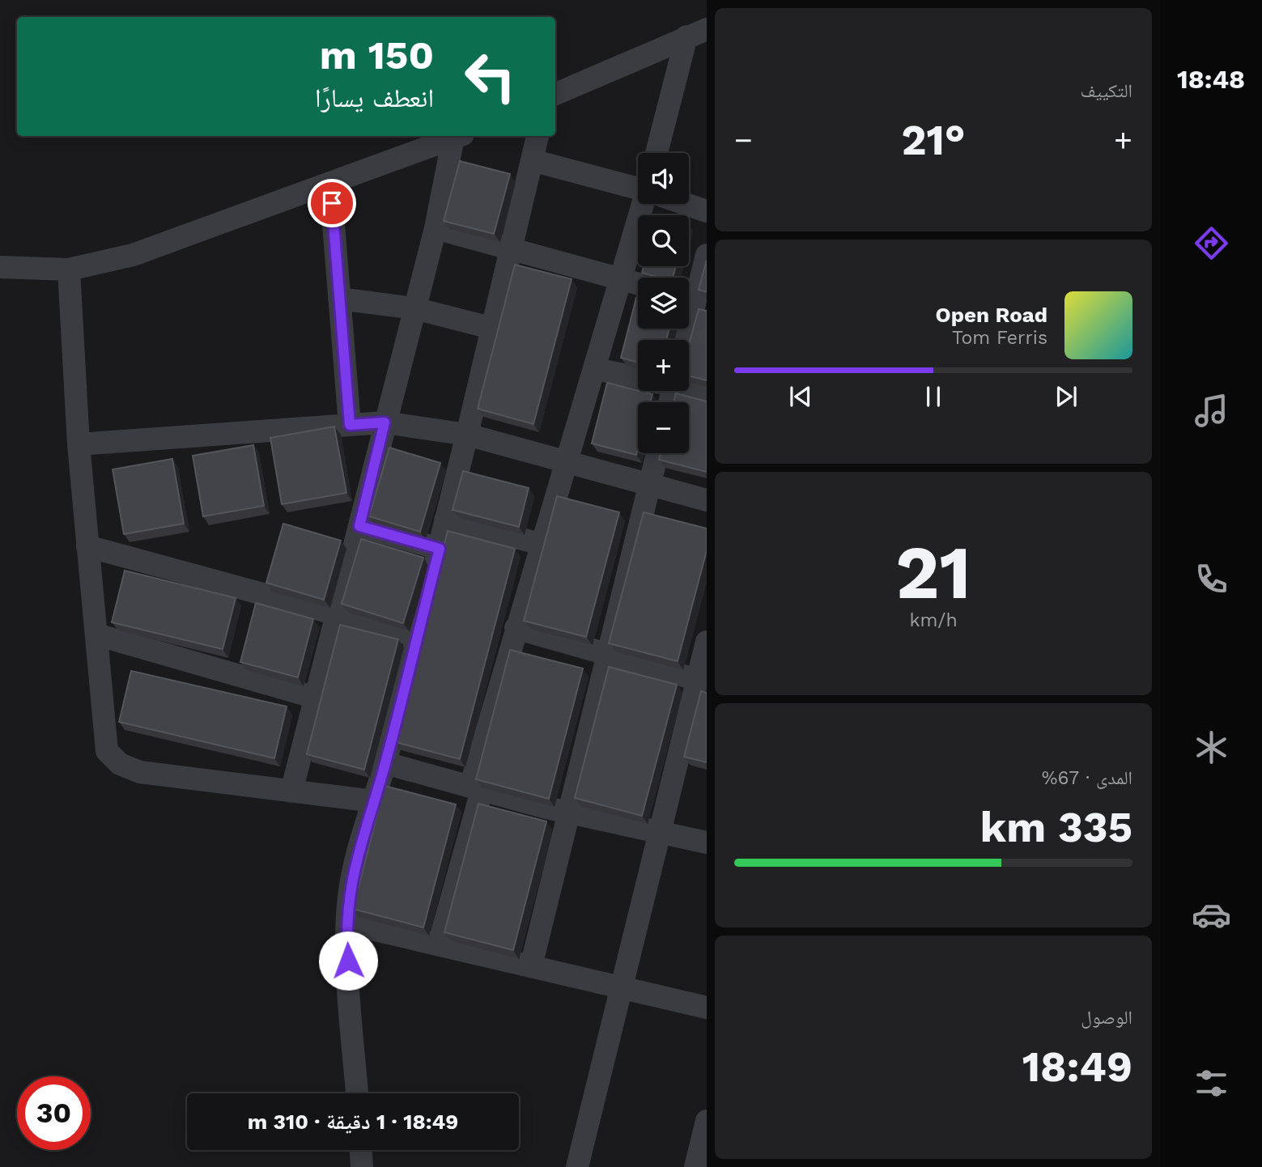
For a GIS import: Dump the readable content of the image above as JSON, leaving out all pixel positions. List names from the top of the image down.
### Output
{
  "page": {
    "tabs": "18:48",
    "tile": [
      "التكييف",
      ["21", "km/h"],
      ["المدى · 67%", "335 km"],
      ["الوصول", "18:49"]
    ],
    "turn": ["150 m", "انعطف يسارًا"],
    "heat": ["−", "21°", "+"],
    "map_buttons": ["+", "−"],
    "song": ["Open Road", "Tom Ferris"],
    "limit": "30",
    "trip": "18:49 · 1 دقيقة · 310 m"
  }
}
